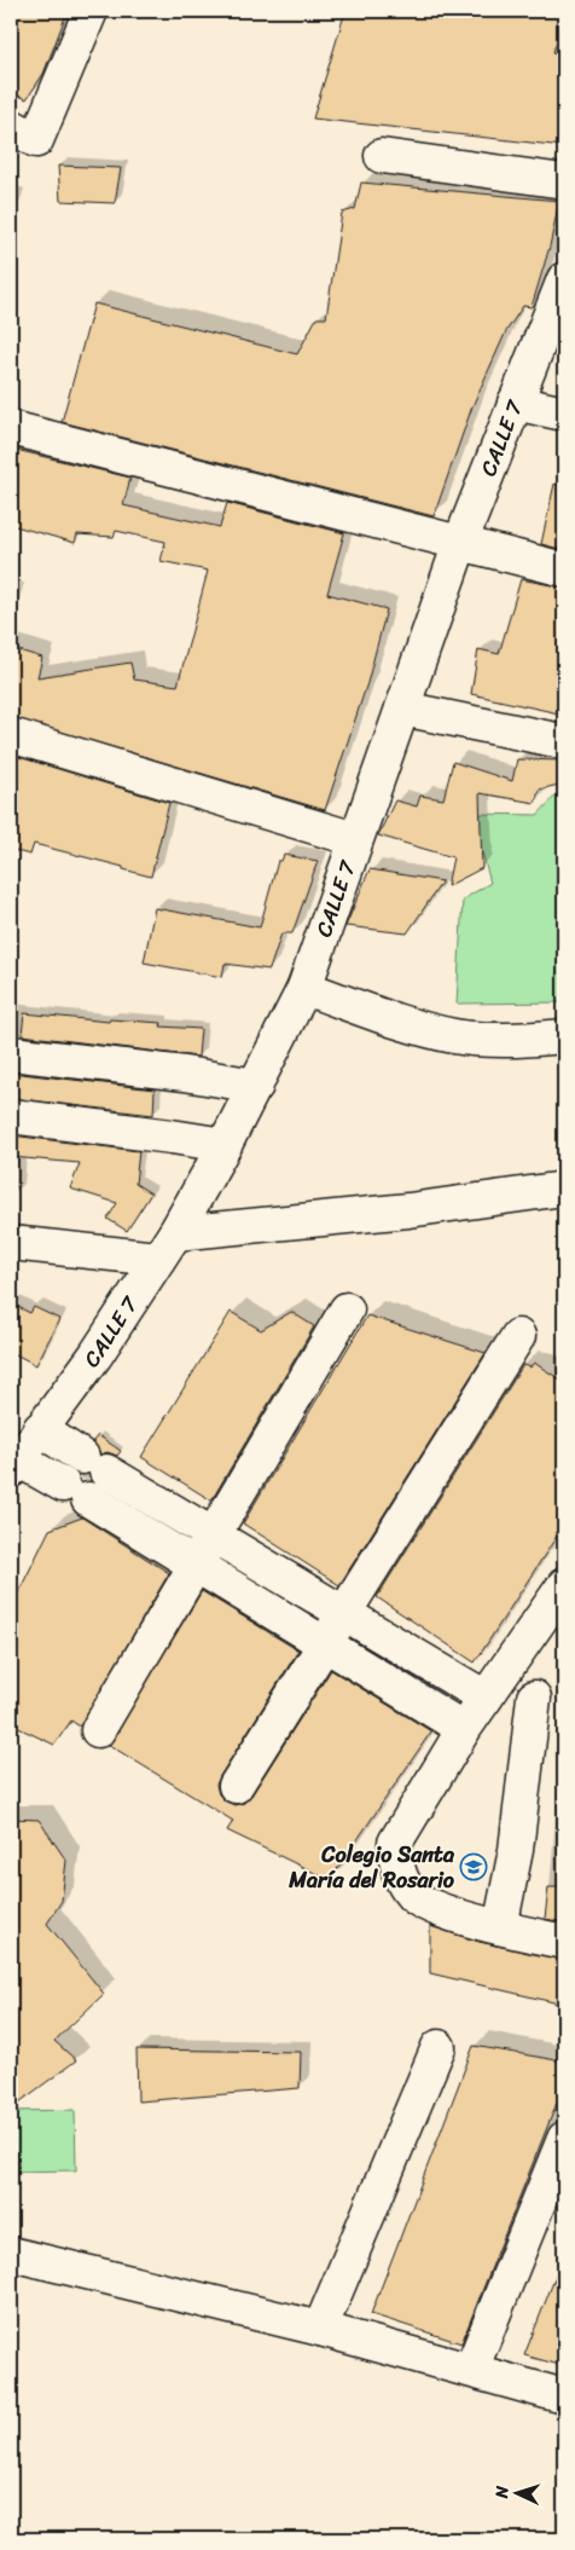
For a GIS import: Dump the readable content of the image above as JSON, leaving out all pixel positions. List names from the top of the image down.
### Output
{
  "streets": {
    "street": ["CALLE 7"]
  },
  "places": {
    "school or university": ["Colegio Santa María del Rosario"]
  },
  "north": "left"
}
